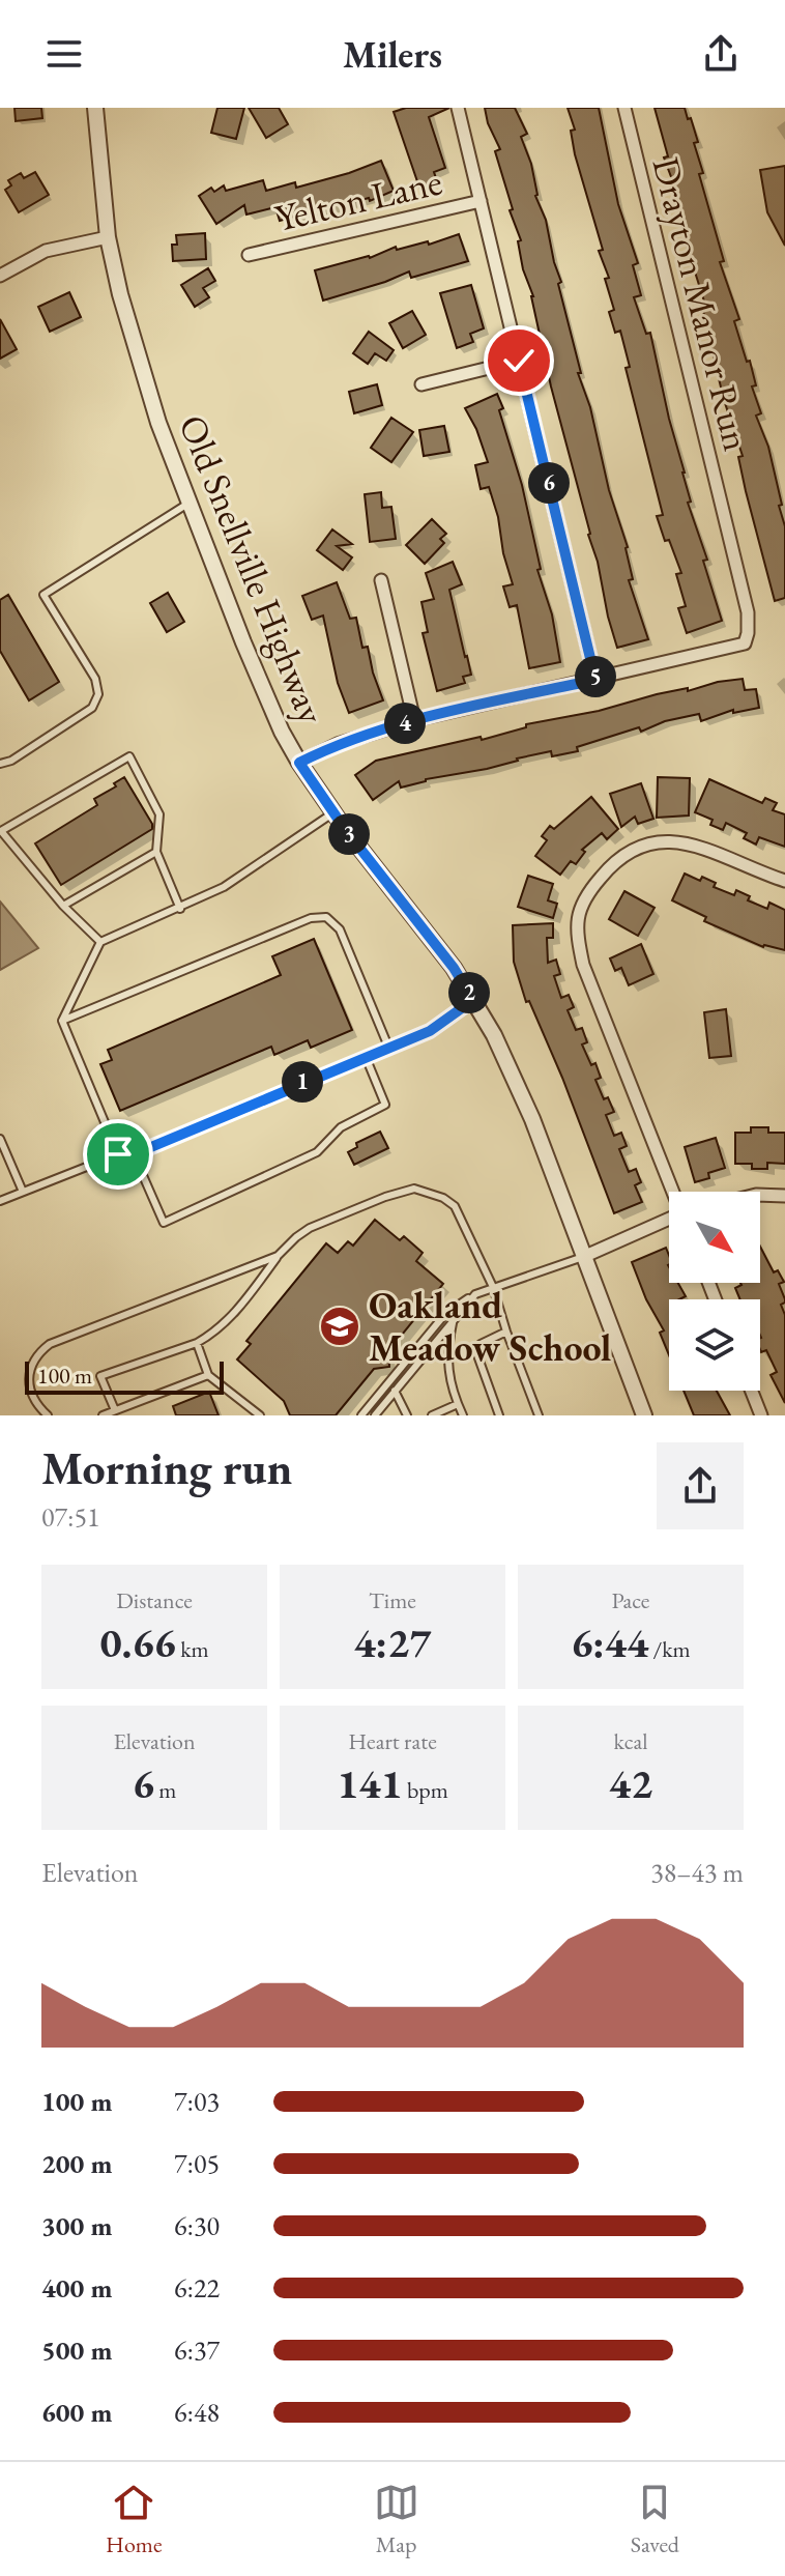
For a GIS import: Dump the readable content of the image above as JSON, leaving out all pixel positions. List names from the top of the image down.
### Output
{
  "streets": {
    "street": ["Yelton Lane", "Drayton Manor Run", "Old Snellville Highway"]
  },
  "crossings": [
    ["Drayton Manor Run", "Old Snellville Highway"]
  ],
  "places": {
    "school or university": ["Oakland Meadow School"]
  },
  "scale_bar": "100 m",
  "north": "bottom right",
  "page": {
    "header": "Milers",
    "pins": [
      "6",
      "5",
      "4",
      "3",
      "2",
      "1"
    ],
    "scale": "100 m",
    "heading": ["Morning run", "07:51"],
    "stats": [
      ["Distance", "0.66 km"],
      ["Time", "4:27"],
      ["Pace", "6:44 /km"],
      ["Elevation", "6 m"],
      ["Heart rate", "141 bpm"],
      ["kcal", "42"]
    ],
    "chart": ["Elevation", "38–43 m"],
    "list": [
      {
        "name": "100 m",
        "note": "7:03"
      },
      {
        "name": "200 m",
        "note": "7:05"
      },
      {
        "name": "300 m",
        "note": "6:30"
      },
      {
        "name": "400 m",
        "note": "6:22"
      },
      {
        "name": "500 m",
        "note": "6:37"
      },
      {
        "name": "600 m",
        "note": "6:48"
      }
    ],
    "tabs": ["Home", "Map", "Saved"]
  }
}
